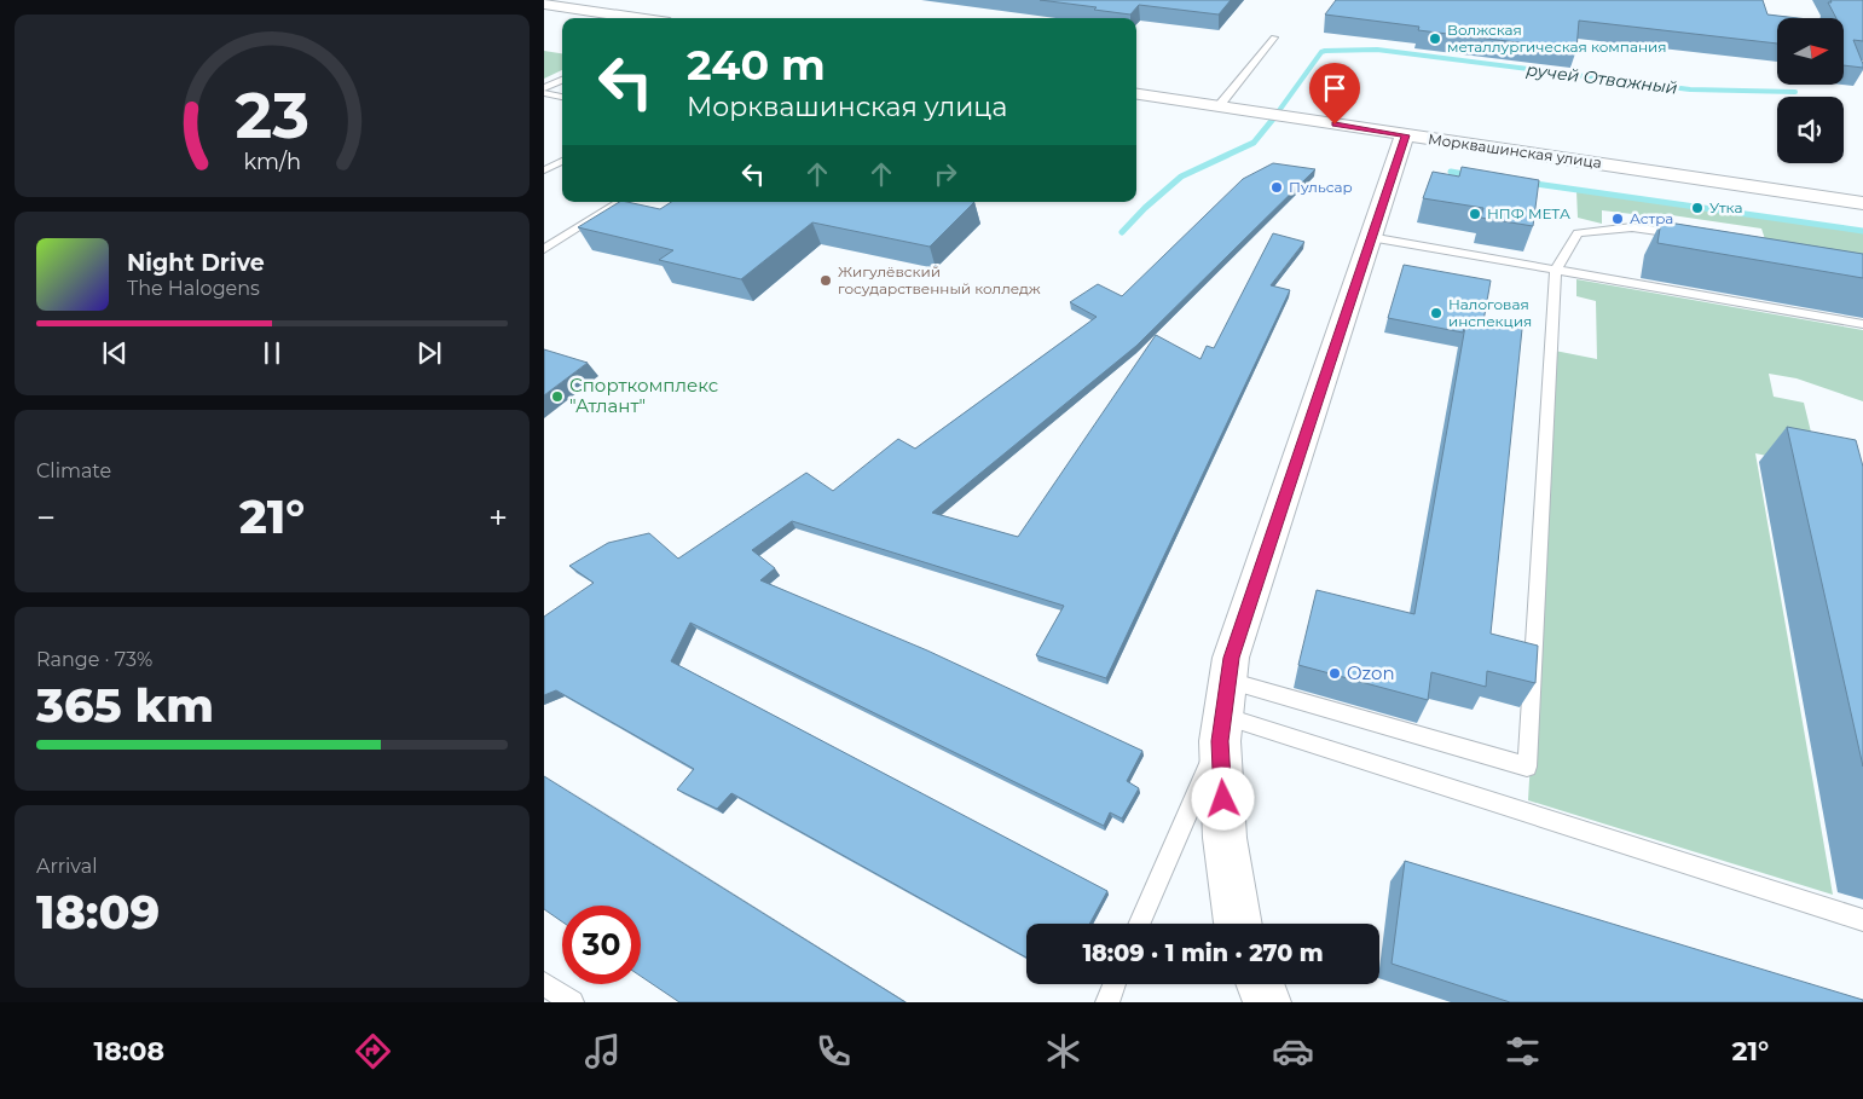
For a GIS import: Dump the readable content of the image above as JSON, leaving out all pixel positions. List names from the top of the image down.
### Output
{
  "streets": {
    "street": ["Морквашинская улица"]
  },
  "water": ["ручей Отважный"],
  "places": [
    "Волжская металлургическая компания",
    "Пульсар",
    "Утка",
    "НПФ МЕТА",
    "Астра",
    "Жигулёвский государственный колледж",
    "Налоговая инспекция",
    "Спорткомплекс \"Атлант\"",
    "Ozon"
  ],
  "north": "right",
  "page": {
    "turn": ["240 m", "Морквашинская улица"],
    "song": ["Night Drive", "The Halogens"],
    "tile": [
      "Climate",
      ["Range · 73%", "365 km"],
      ["Arrival", "18:09"]
    ],
    "heat": ["−", "21°", "+"],
    "limit": "30",
    "trip": "18:09 · 1 min · 270 m",
    "tabs": ["18:08", "21°"],
    "gauge": ["23", "km/h"]
  }
}
